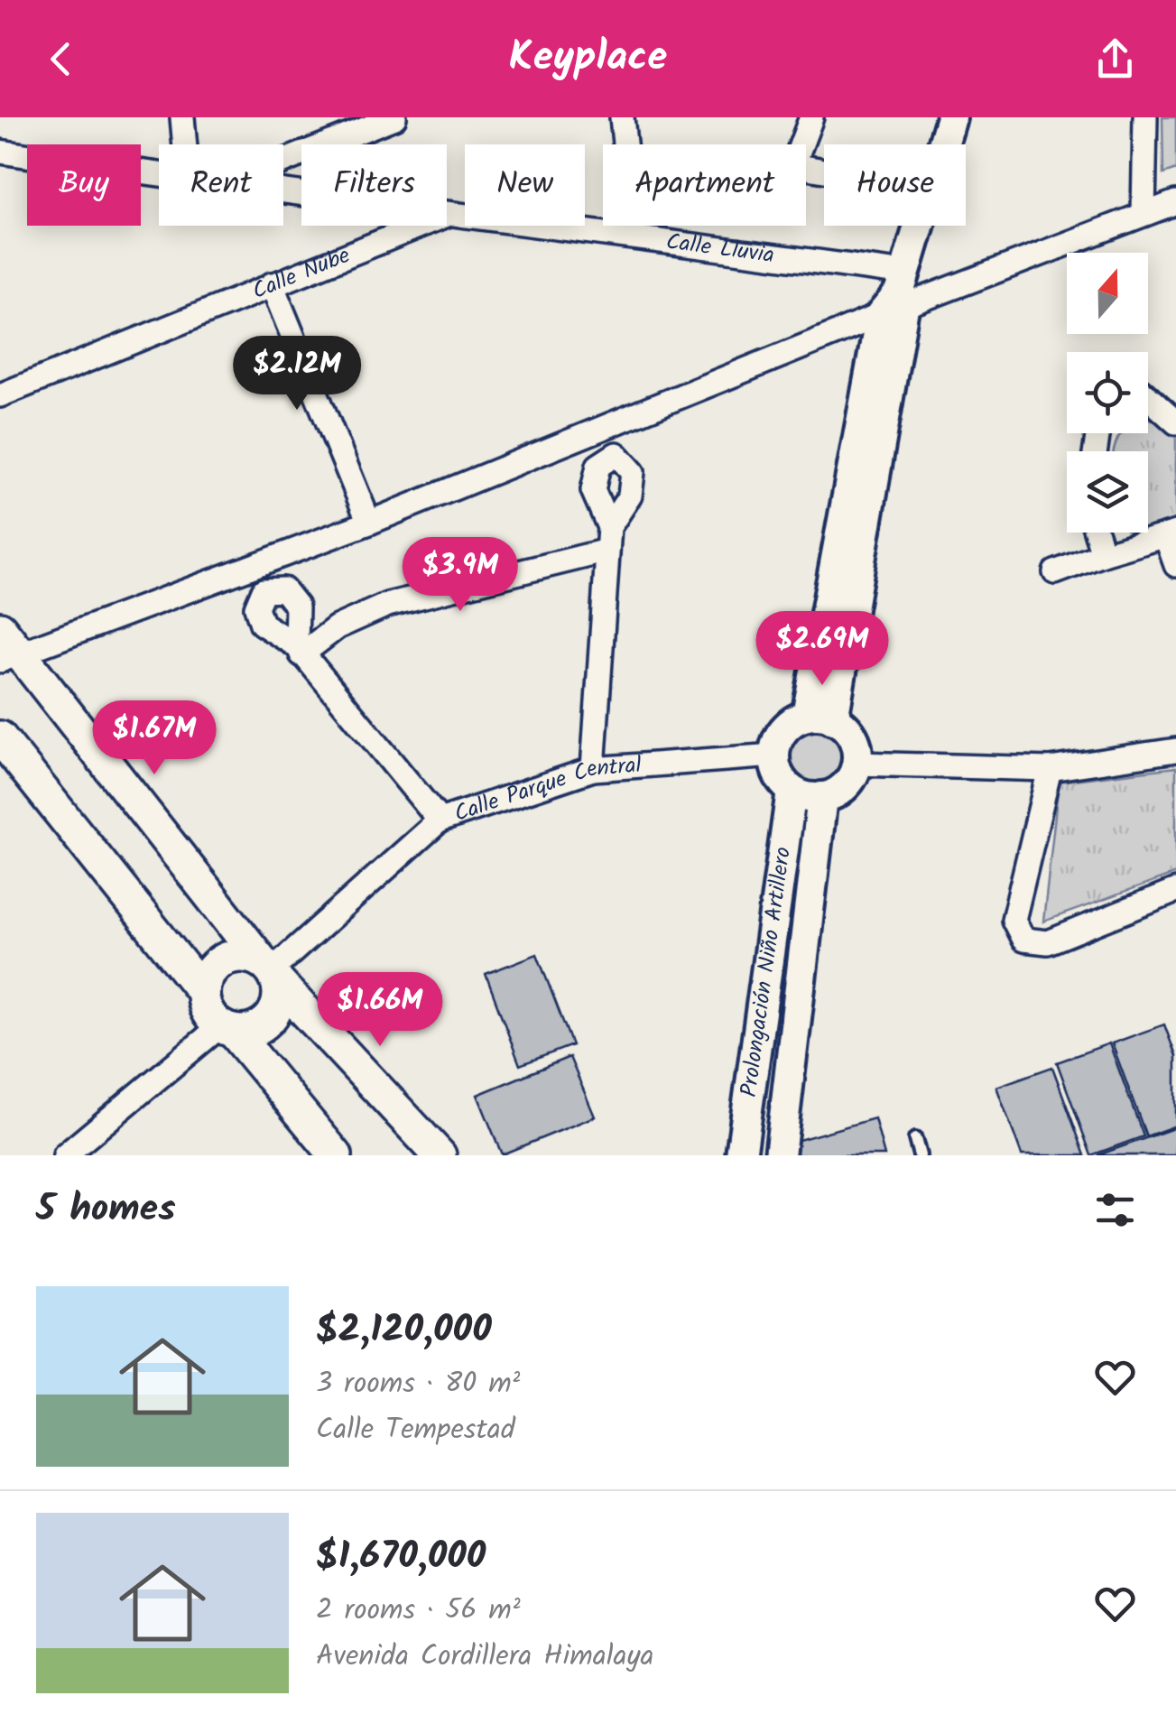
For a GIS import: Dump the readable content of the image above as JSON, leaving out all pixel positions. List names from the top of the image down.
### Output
{
  "streets": {
    "street": [
      "Calle Lluvia",
      "Calle Nube",
      "Calle Parque Central",
      "Prolongación Niño Artillero"
    ]
  },
  "crossings": [
    ["Calle Lluvia", "Calle Nube"],
    ["Calle Parque Central", "Prolongación Niño Artillero"]
  ],
  "north": "top",
  "page": {
    "header": "Keyplace",
    "chip": [
      "Buy",
      "Rent",
      "Filters",
      "New",
      "Apartment",
      "House"
    ],
    "price": [
      "$2.12M",
      "$3.9M",
      "$2.69M",
      "$1.67M",
      "$1.66M"
    ],
    "heading": "5 homes",
    "list": [
      {
        "name": "$2,120,000",
        "note": "3 rooms · 80 m² · Calle Tempestad"
      },
      {
        "name": "$1,670,000",
        "note": "2 rooms · 56 m² · Avenida Cordillera Himalaya"
      }
    ]
  }
}
